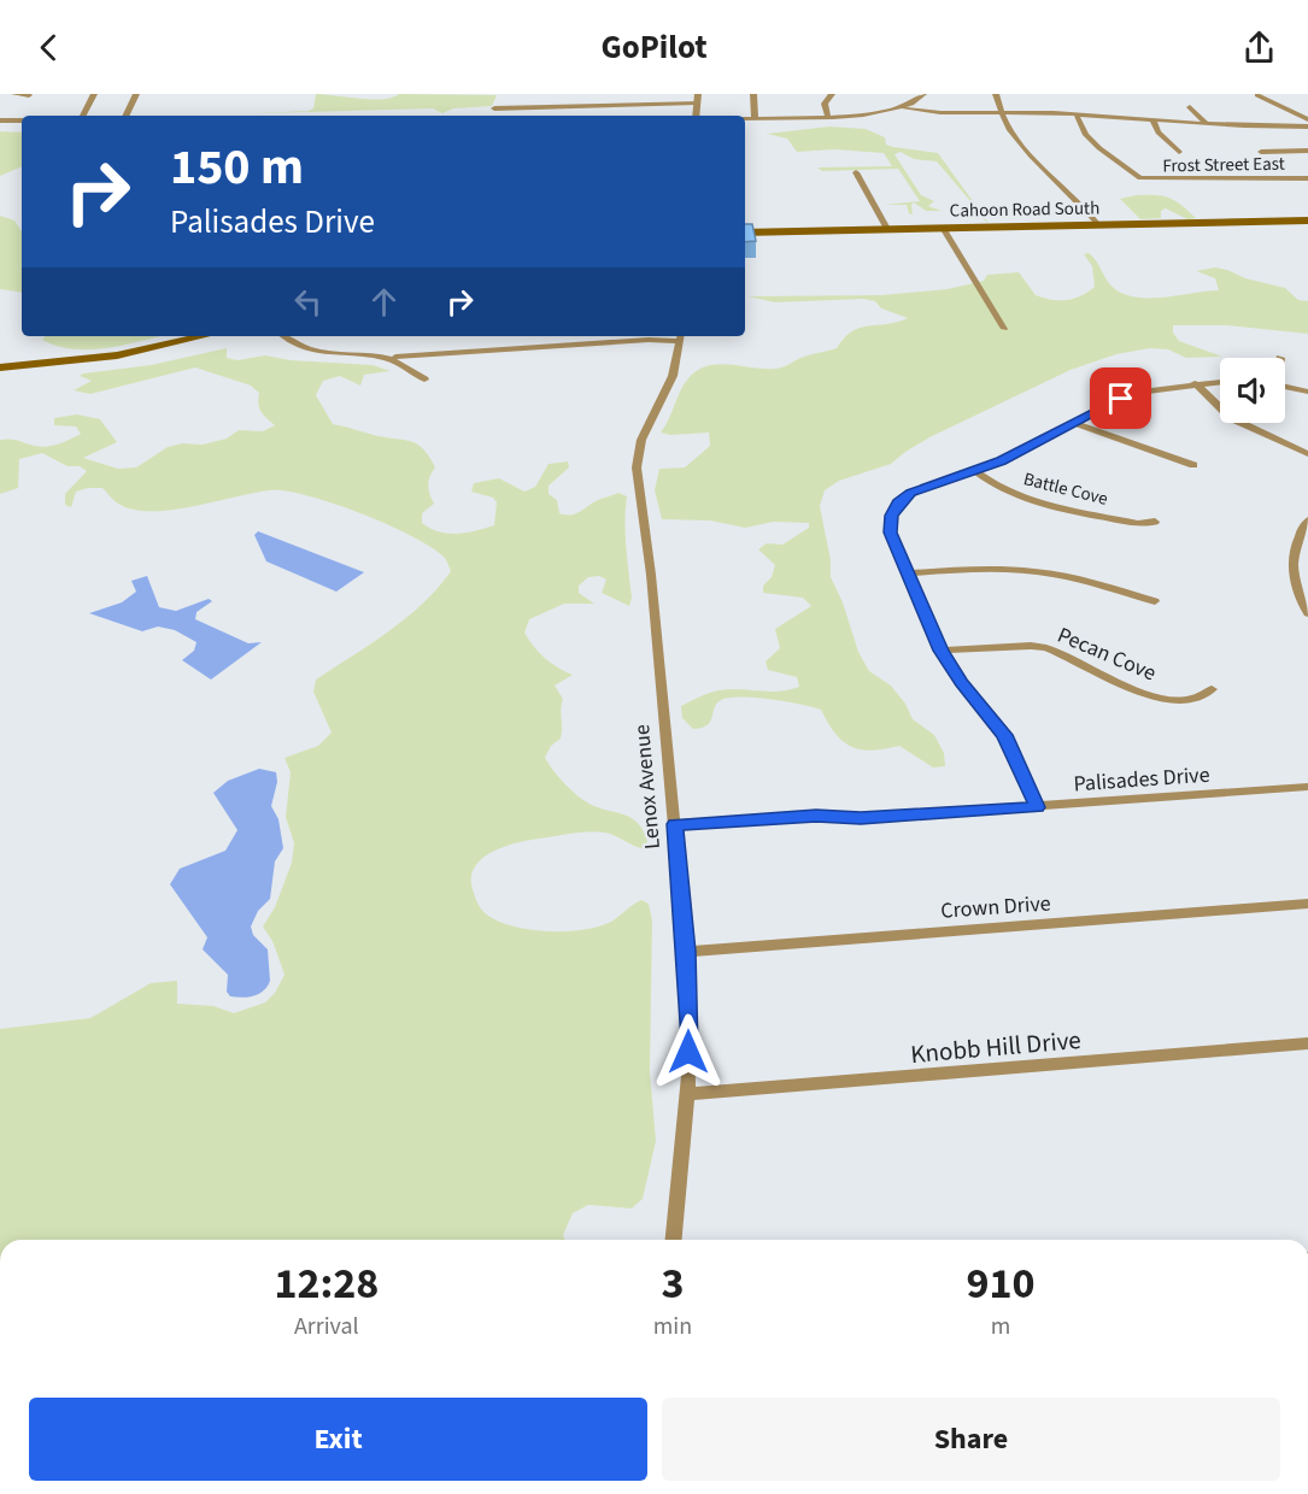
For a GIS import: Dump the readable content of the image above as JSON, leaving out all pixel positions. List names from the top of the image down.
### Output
{
  "streets": {
    "main road": ["Cahoon Road South"],
    "street": [
      "Frost Street East",
      "Battle Cove",
      "Pecan Cove",
      "Palisades Drive",
      "Lenox Avenue",
      "Crown Drive",
      "Knobb Hill Drive"
    ]
  },
  "crossings": [
    ["Palisades Drive", "Lenox Avenue"],
    ["Lenox Avenue", "Crown Drive"],
    ["Lenox Avenue", "Knobb Hill Drive"]
  ],
  "page": {
    "header": "GoPilot",
    "turn": ["150 m", "Palisades Drive"],
    "eta": [
      "12:28",
      "Arrival",
      "3",
      "min",
      "910",
      "m"
    ],
    "buttons": ["Exit", "Share"]
  }
}
